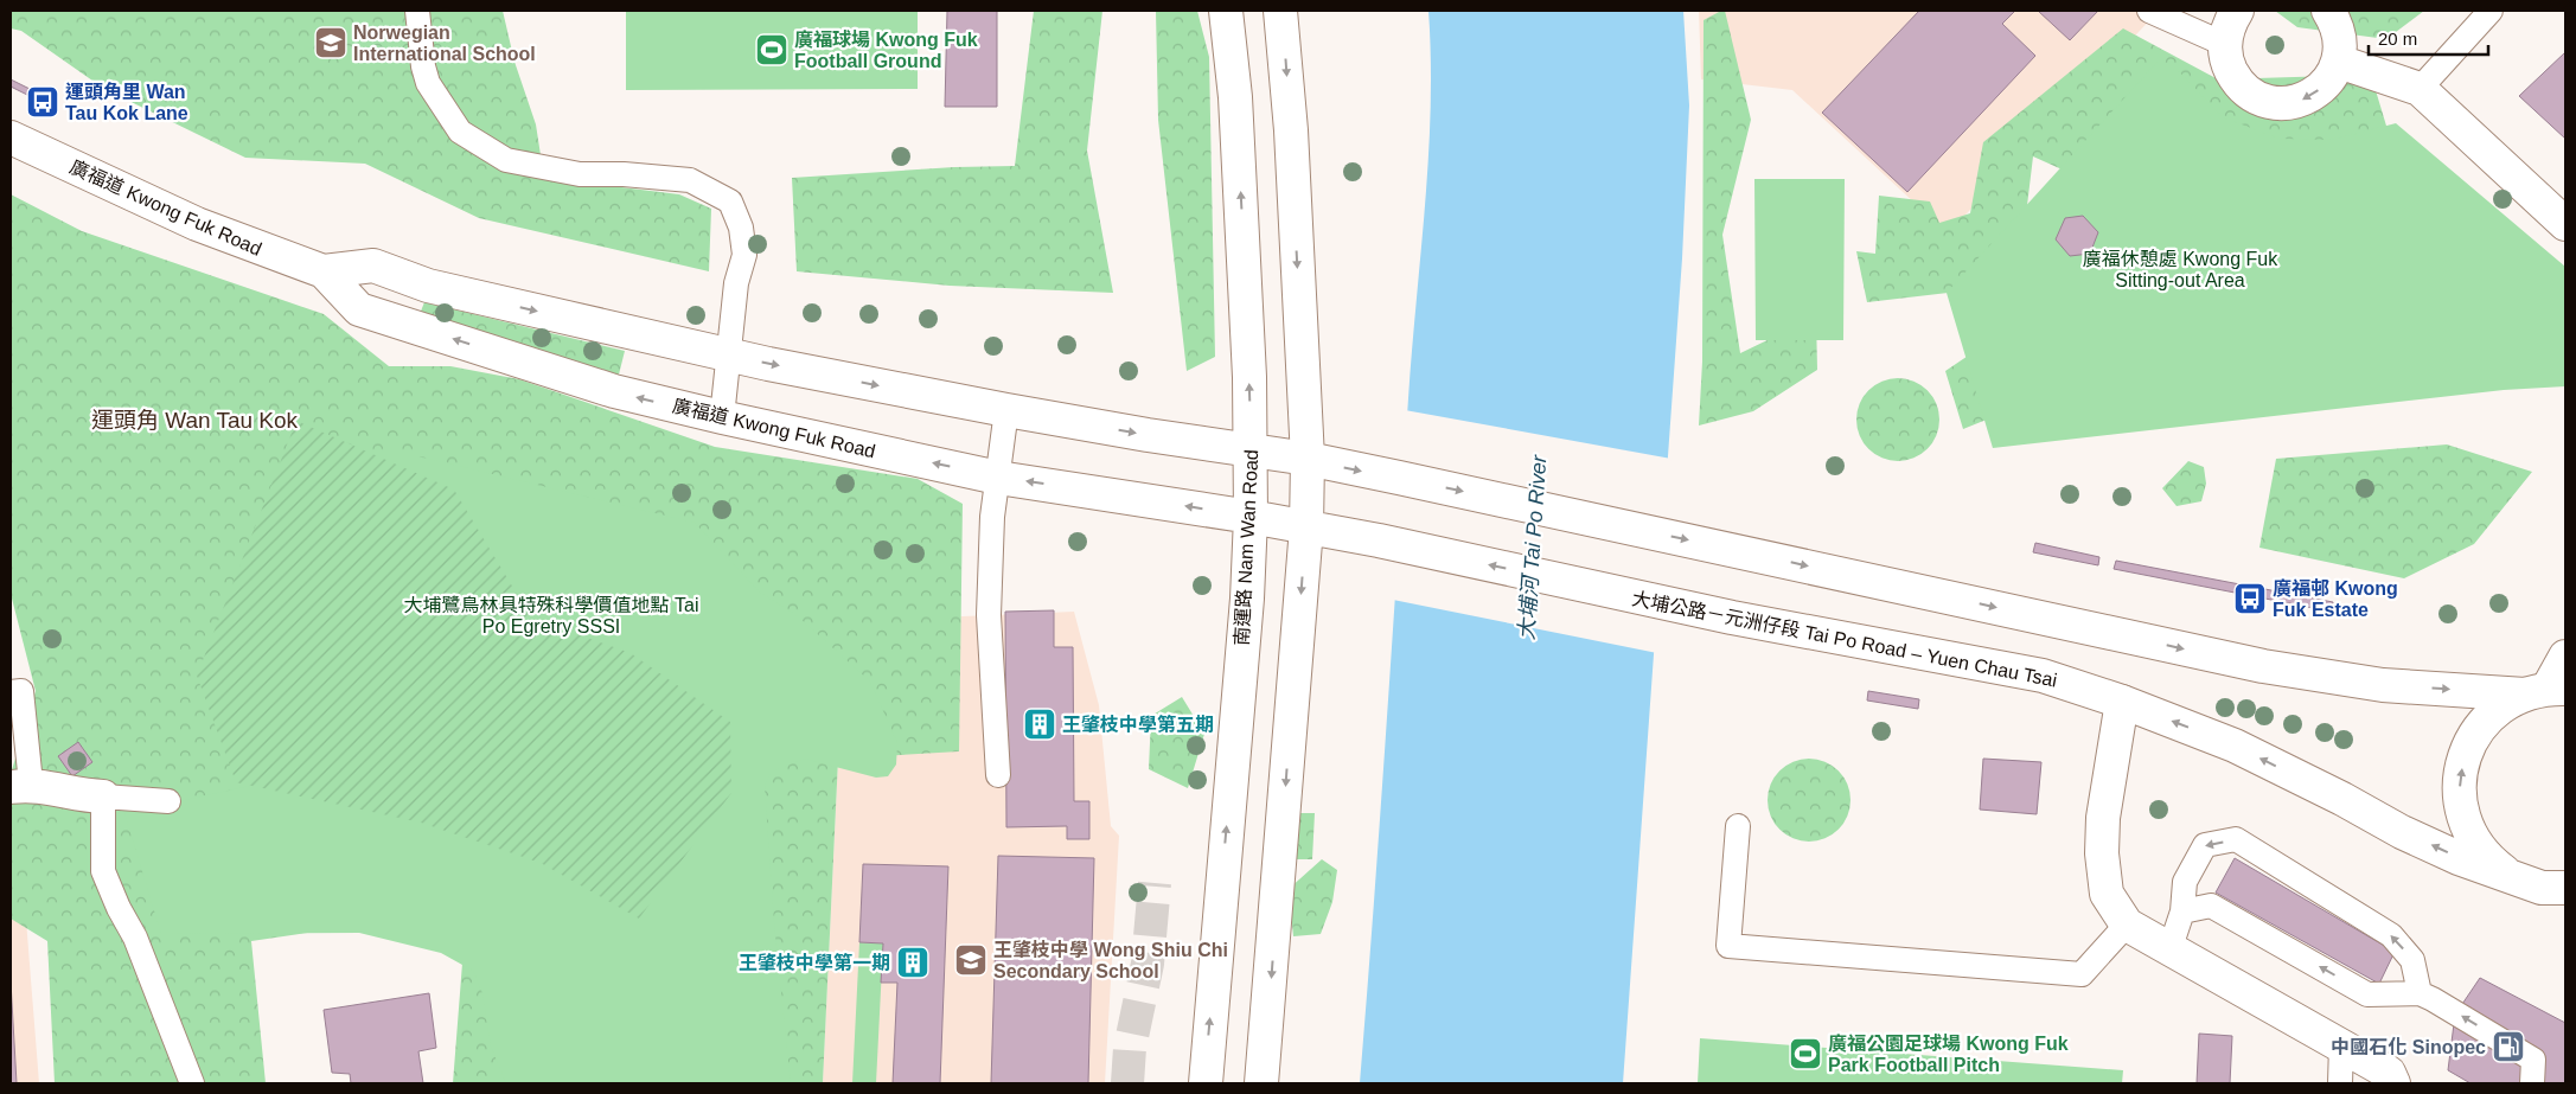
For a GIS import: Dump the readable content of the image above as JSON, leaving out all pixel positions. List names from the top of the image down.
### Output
{
  "streets": {
    "main road": ["廣福道 Kwong Fuk Road", "南運路 Nam Wan Road", "大埔公路－元洲仔段 Tai Po Road – Yuen Chau Tsai"]
  },
  "crossings": [
    ["廣福道 Kwong Fuk Road", "南運路 Nam Wan Road"],
    ["廣福道 Kwong Fuk Road", "大埔公路－元洲仔段 Tai Po Road – Yuen Chau Tsai"],
    ["南運路 Nam Wan Road", "大埔公路－元洲仔段 Tai Po Road – Yuen Chau Tsai"]
  ],
  "districts": ["運頭角 Wan Tau Kok"],
  "water": ["大埔河 Tai Po River"],
  "parks": ["廣福休憩處 Kwong Fuk Sitting-out Area", "大埔鷺鳥林具特殊科學價值地點 Tai Po Egretry SSSI"],
  "places": {
    "school or university": ["Norwegian International School", "王肇枝中學 Wong Shiu Chi Secondary School"],
    "sports": ["廣福球場 Kwong Fuk Football Ground", "廣福公園足球場 Kwong Fuk Park Football Pitch"],
    "bus stop": ["運頭角里 Wan Tau Kok Lane", "廣福邨 Kwong Fuk Estate"],
    "building": ["王肇枝中學第五期", "王肇枝中學第一期"],
    "fuel station": ["中國石化 Sinopec"]
  },
  "scale_bar": "20 m"
}
